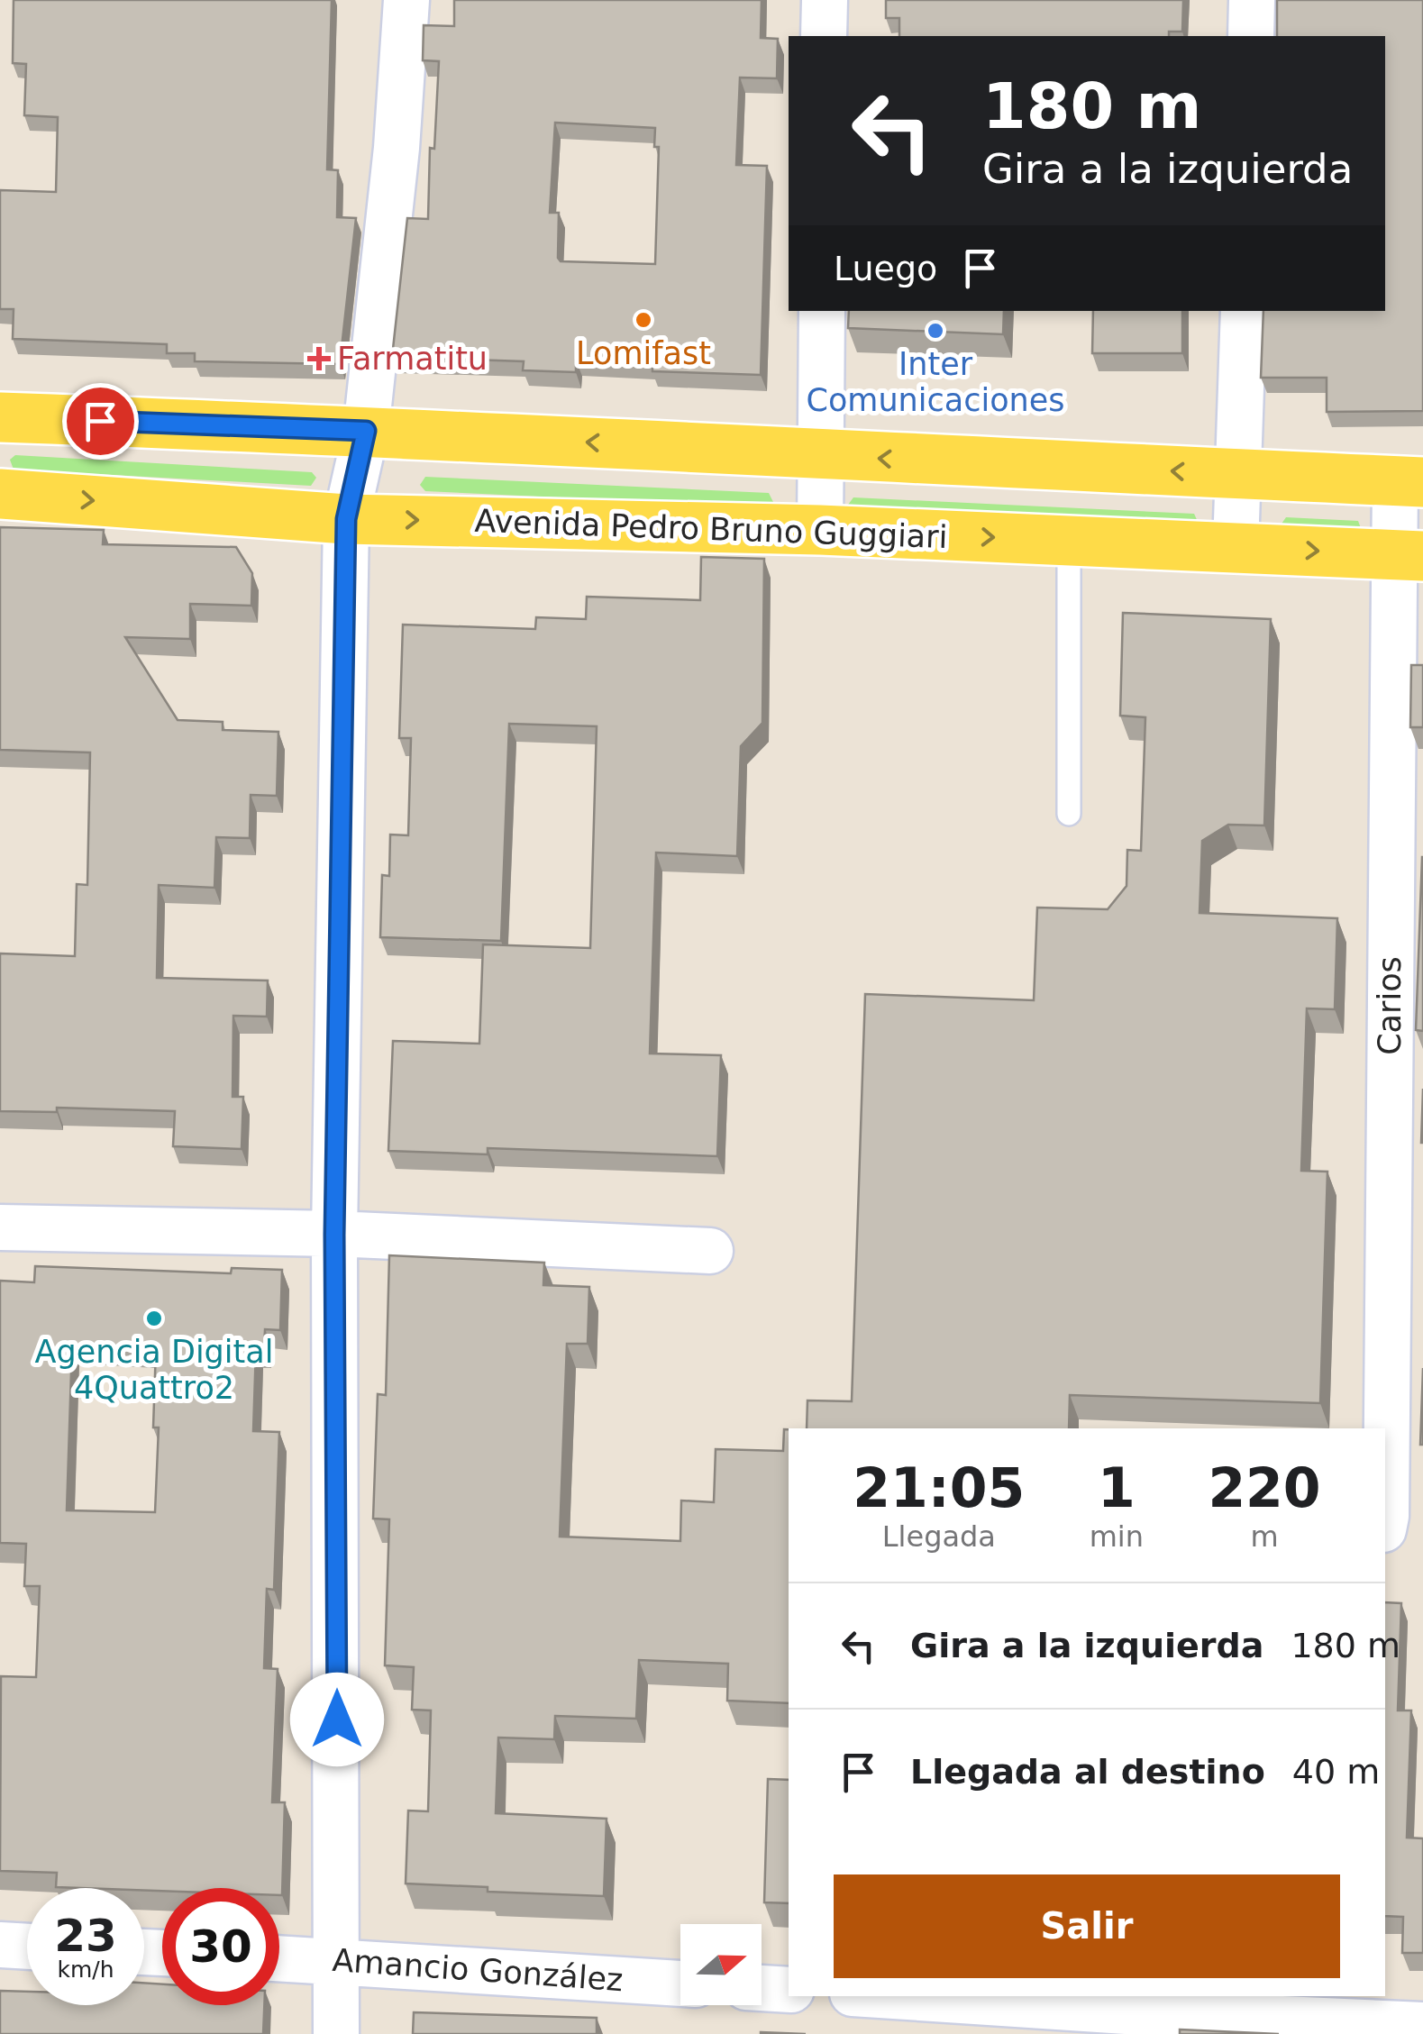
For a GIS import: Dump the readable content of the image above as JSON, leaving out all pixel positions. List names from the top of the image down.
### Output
{
  "streets": {
    "main road": ["Avenida Pedro Bruno Guggiari"],
    "street": ["Carios", "Amancio González"]
  },
  "crossings": [
    ["Avenida Pedro Bruno Guggiari", "Carios"]
  ],
  "places": {
    "other": ["Lomifast", "Inter Comunicaciones", "Agencia Digital 4Quattro2"],
    "health": ["Farmatitu"]
  },
  "north": "right",
  "page": {
    "turn": ["180 m", "Gira a la izquierda"],
    "then": "Luego",
    "eta": [
      "21:05",
      "Llegada",
      "1",
      "min",
      "220",
      "m"
    ],
    "list": [
      {
        "name": "Gira a la izquierda",
        "value": "180 m"
      },
      {
        "name": "Llegada al destino",
        "value": "40 m"
      }
    ],
    "buttons": "Salir",
    "speed": "23 km/h",
    "limit": "30"
  }
}
